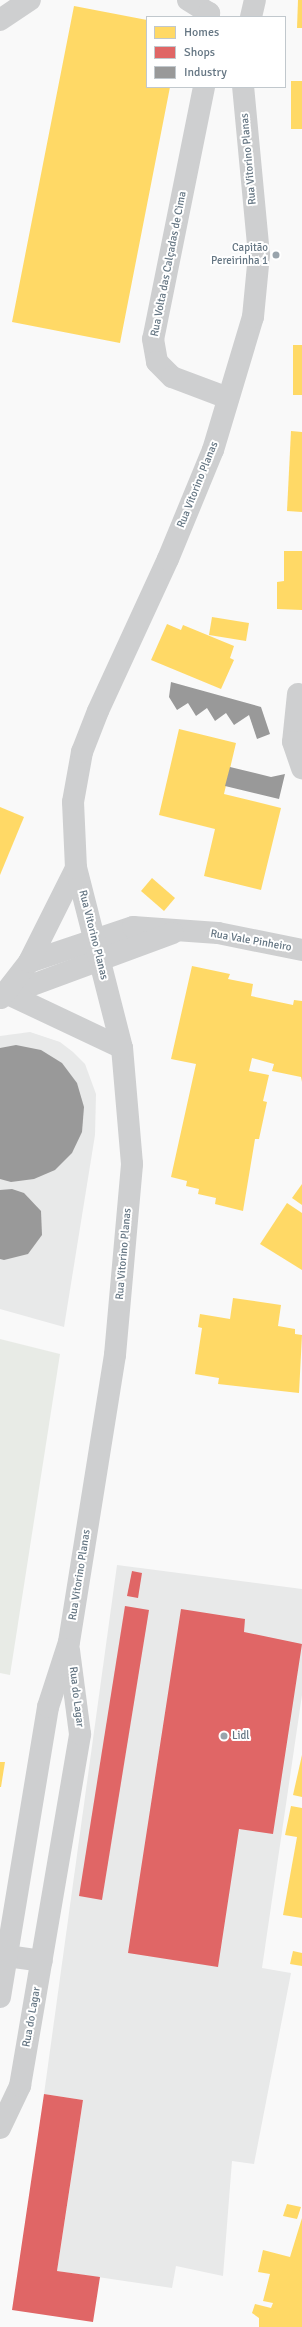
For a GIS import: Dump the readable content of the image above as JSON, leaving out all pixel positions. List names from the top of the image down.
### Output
{
  "streets": {
    "street": [
      "Rua Vitorino Planas",
      "Rua Volta das Calçadas de Cima",
      "Rua Vale Pinheiro",
      "Rua do Lagar"
    ]
  },
  "crossings": [
    ["Rua Vitorino Planas", "Rua Volta das Calçadas de Cima"],
    ["Rua Vitorino Planas", "Rua Vale Pinheiro"],
    ["Rua Vitorino Planas", "Rua do Lagar"]
  ],
  "places": ["Capitão Pereirinha 1", "Lidl"],
  "legend": ["Homes", "Shops", "Industry"]
}
